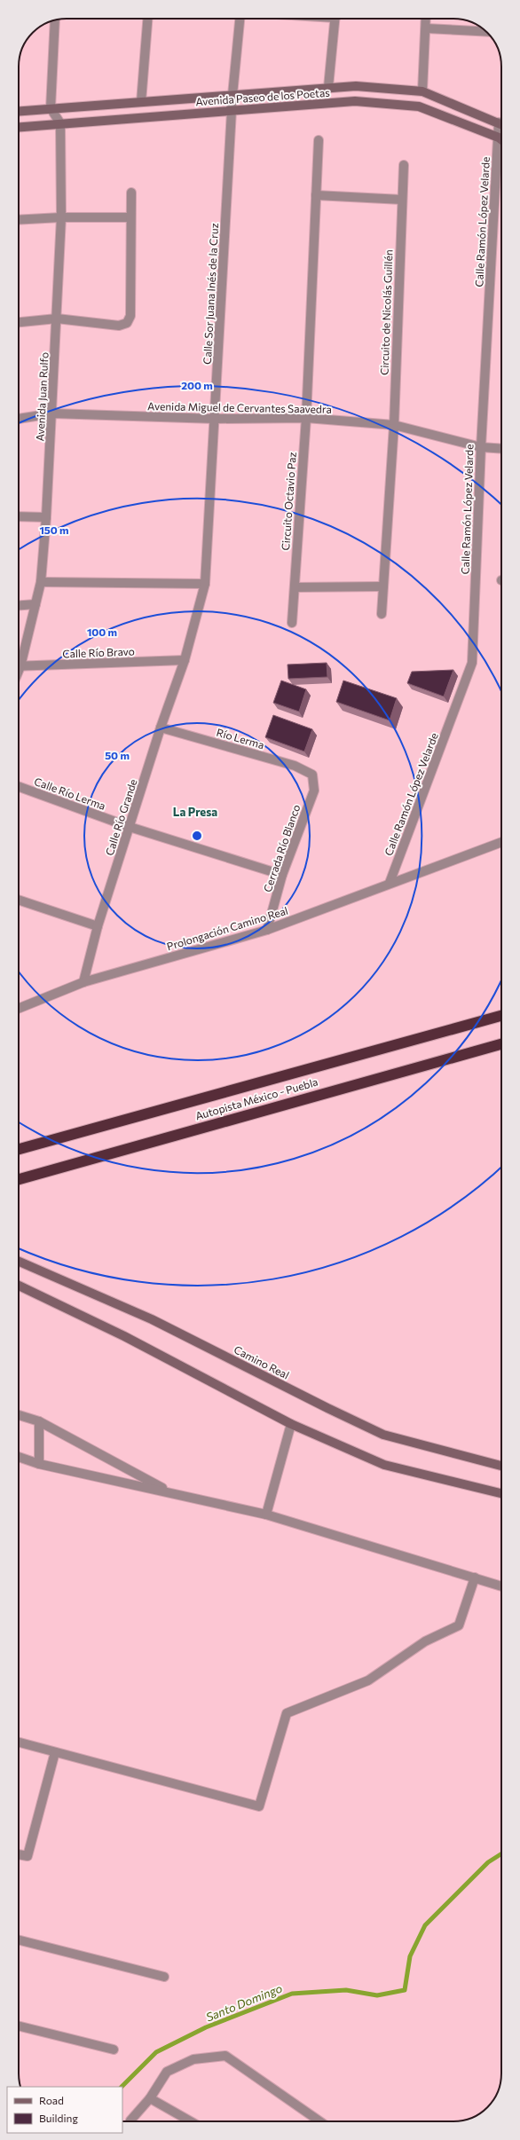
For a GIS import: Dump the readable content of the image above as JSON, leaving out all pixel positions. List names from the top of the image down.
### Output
{
  "streets": {
    "highway": ["Autopista México - Puebla"],
    "street": [
      "Avenida Paseo de los Poetas",
      "Calle Ramón López Velarde",
      "Calle Sor Juana Inés de la Cruz",
      "Circuito de Nicolás Guillén",
      "Avenida Juan Rulfo",
      "Avenida Miguel de Cervantes Saavedra",
      "Circuito Octavio Paz",
      "Calle Río Bravo",
      "Río Lerma",
      "Calle Río Lerma",
      "Calle Río Grande",
      "Cerrada Río Blanco",
      "Prolongación Camino Real",
      "Camino Real"
    ]
  },
  "crossings": [
    ["Avenida Paseo de los Poetas", "Calle Ramón López Velarde"],
    ["Avenida Paseo de los Poetas", "Calle Sor Juana Inés de la Cruz"],
    ["Avenida Paseo de los Poetas", "Avenida Juan Rulfo"],
    ["Calle Ramón López Velarde", "Avenida Miguel de Cervantes Saavedra"],
    ["Calle Ramón López Velarde", "Prolongación Camino Real"],
    ["Calle Sor Juana Inés de la Cruz", "Avenida Miguel de Cervantes Saavedra"],
    ["Calle Sor Juana Inés de la Cruz", "Calle Río Bravo"],
    ["Calle Sor Juana Inés de la Cruz", "Calle Río Grande"],
    ["Circuito de Nicolás Guillén", "Avenida Miguel de Cervantes Saavedra"],
    ["Avenida Juan Rulfo", "Avenida Miguel de Cervantes Saavedra"],
    ["Avenida Miguel de Cervantes Saavedra", "Circuito Octavio Paz"],
    ["Calle Río Bravo", "Calle Río Grande"],
    ["Río Lerma", "Calle Río Grande"],
    ["Río Lerma", "Cerrada Río Blanco"],
    ["Calle Río Lerma", "Calle Río Grande"],
    ["Calle Río Lerma", "Cerrada Río Blanco"],
    ["Calle Río Grande", "Prolongación Camino Real"],
    ["Cerrada Río Blanco", "Prolongación Camino Real"]
  ],
  "districts": ["La Presa"],
  "water": ["Santo Domingo"],
  "legend": ["Road", "Building"],
  "rings": [
    "200 m",
    "150 m",
    "100 m",
    "50 m"
  ]
}
